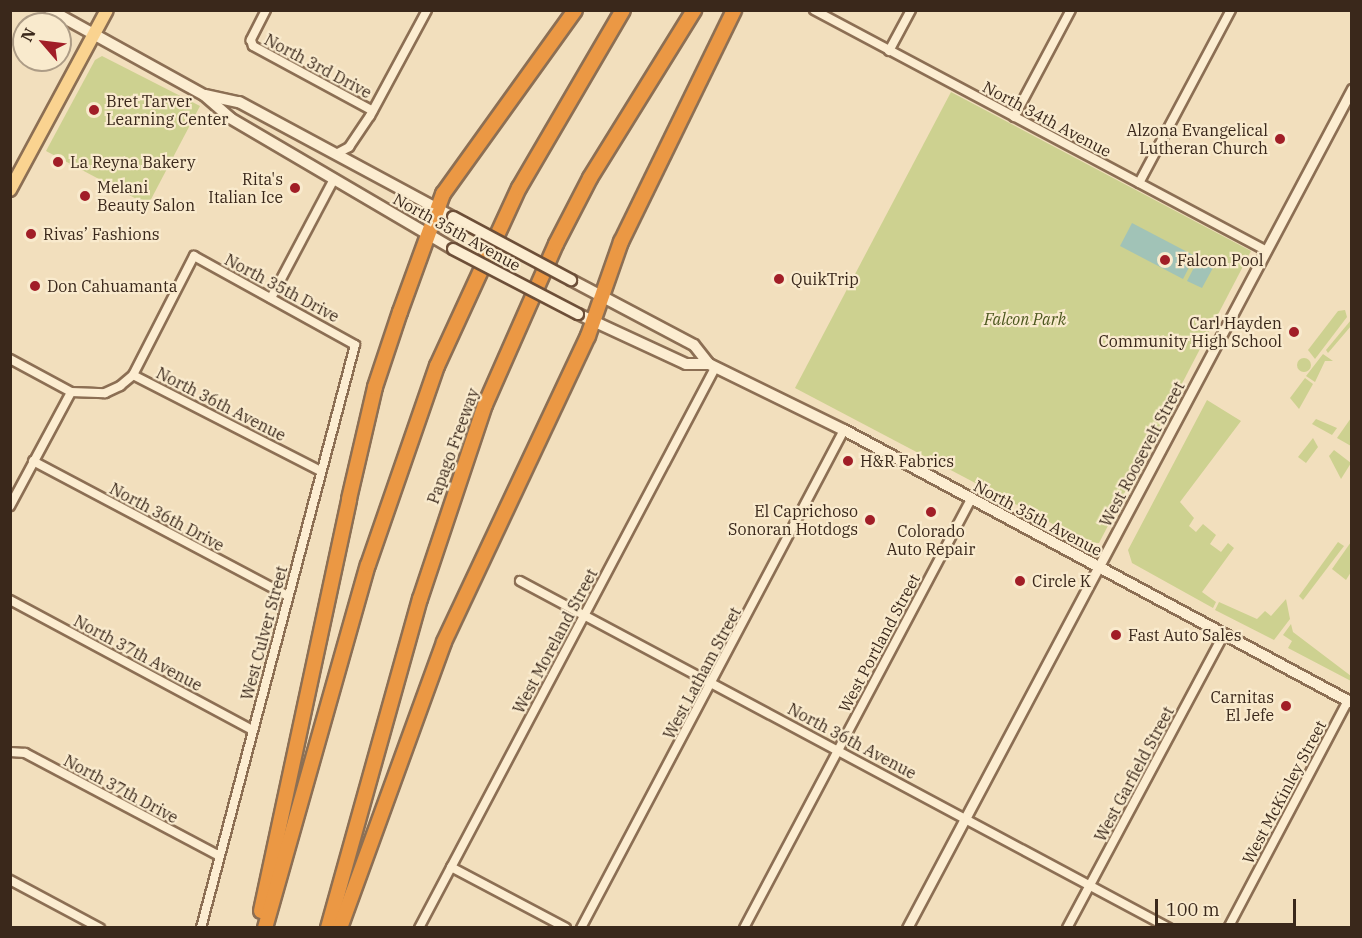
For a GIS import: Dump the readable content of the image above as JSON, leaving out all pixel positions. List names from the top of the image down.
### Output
{
  "streets": {
    "highway": ["Papago Freeway"],
    "main road": ["North 35th Avenue"],
    "street": [
      "North 3rd Drive",
      "North 34th Avenue",
      "North 35th Drive",
      "North 36th Avenue",
      "West Roosevelt Street",
      "North 36th Drive",
      "West Culver Street",
      "West Moreland Street",
      "West Portland Street",
      "North 37th Avenue",
      "West Latham Street",
      "West Garfield Street",
      "North 37th Drive",
      "West McKinley Street"
    ]
  },
  "crossings": [
    ["North 34th Avenue", "West Roosevelt Street"],
    ["North 35th Avenue", "West Roosevelt Street"],
    ["North 35th Avenue", "West Moreland Street"],
    ["North 35th Avenue", "West Portland Street"],
    ["North 35th Avenue", "West Latham Street"],
    ["North 35th Avenue", "West Garfield Street"],
    ["North 35th Avenue", "West McKinley Street"],
    ["North 35th Drive", "North 36th Avenue"],
    ["North 35th Drive", "West Culver Street"],
    ["North 36th Avenue", "West Roosevelt Street"],
    ["North 36th Avenue", "West Culver Street"],
    ["North 36th Avenue", "West Moreland Street"],
    ["North 36th Avenue", "West Portland Street"],
    ["North 36th Avenue", "West Latham Street"],
    ["North 36th Avenue", "West Garfield Street"],
    ["North 36th Drive", "West Culver Street"],
    ["West Culver Street", "North 37th Avenue"],
    ["West Culver Street", "North 37th Drive"]
  ],
  "parks": ["Falcon Park"],
  "places": [
    "Bret Tarver Learning Center",
    "Alzona Evangelical Lutheran Church",
    "La Reyna Bakery",
    "Rita's Italian Ice",
    "Melani Beauty Salon",
    "Rivas’ Fashions",
    "Falcon Pool",
    "QuikTrip",
    "Don Cahuamanta",
    "Carl Hayden Community High School",
    "H&R Fabrics",
    "Colorado Auto Repair",
    "El Caprichoso Sonoran Hotdogs",
    "Circle K",
    "Fast Auto Sales",
    "Carnitas El Jefe"
  ],
  "scale_bar": "100 m",
  "north": "top left"
}
